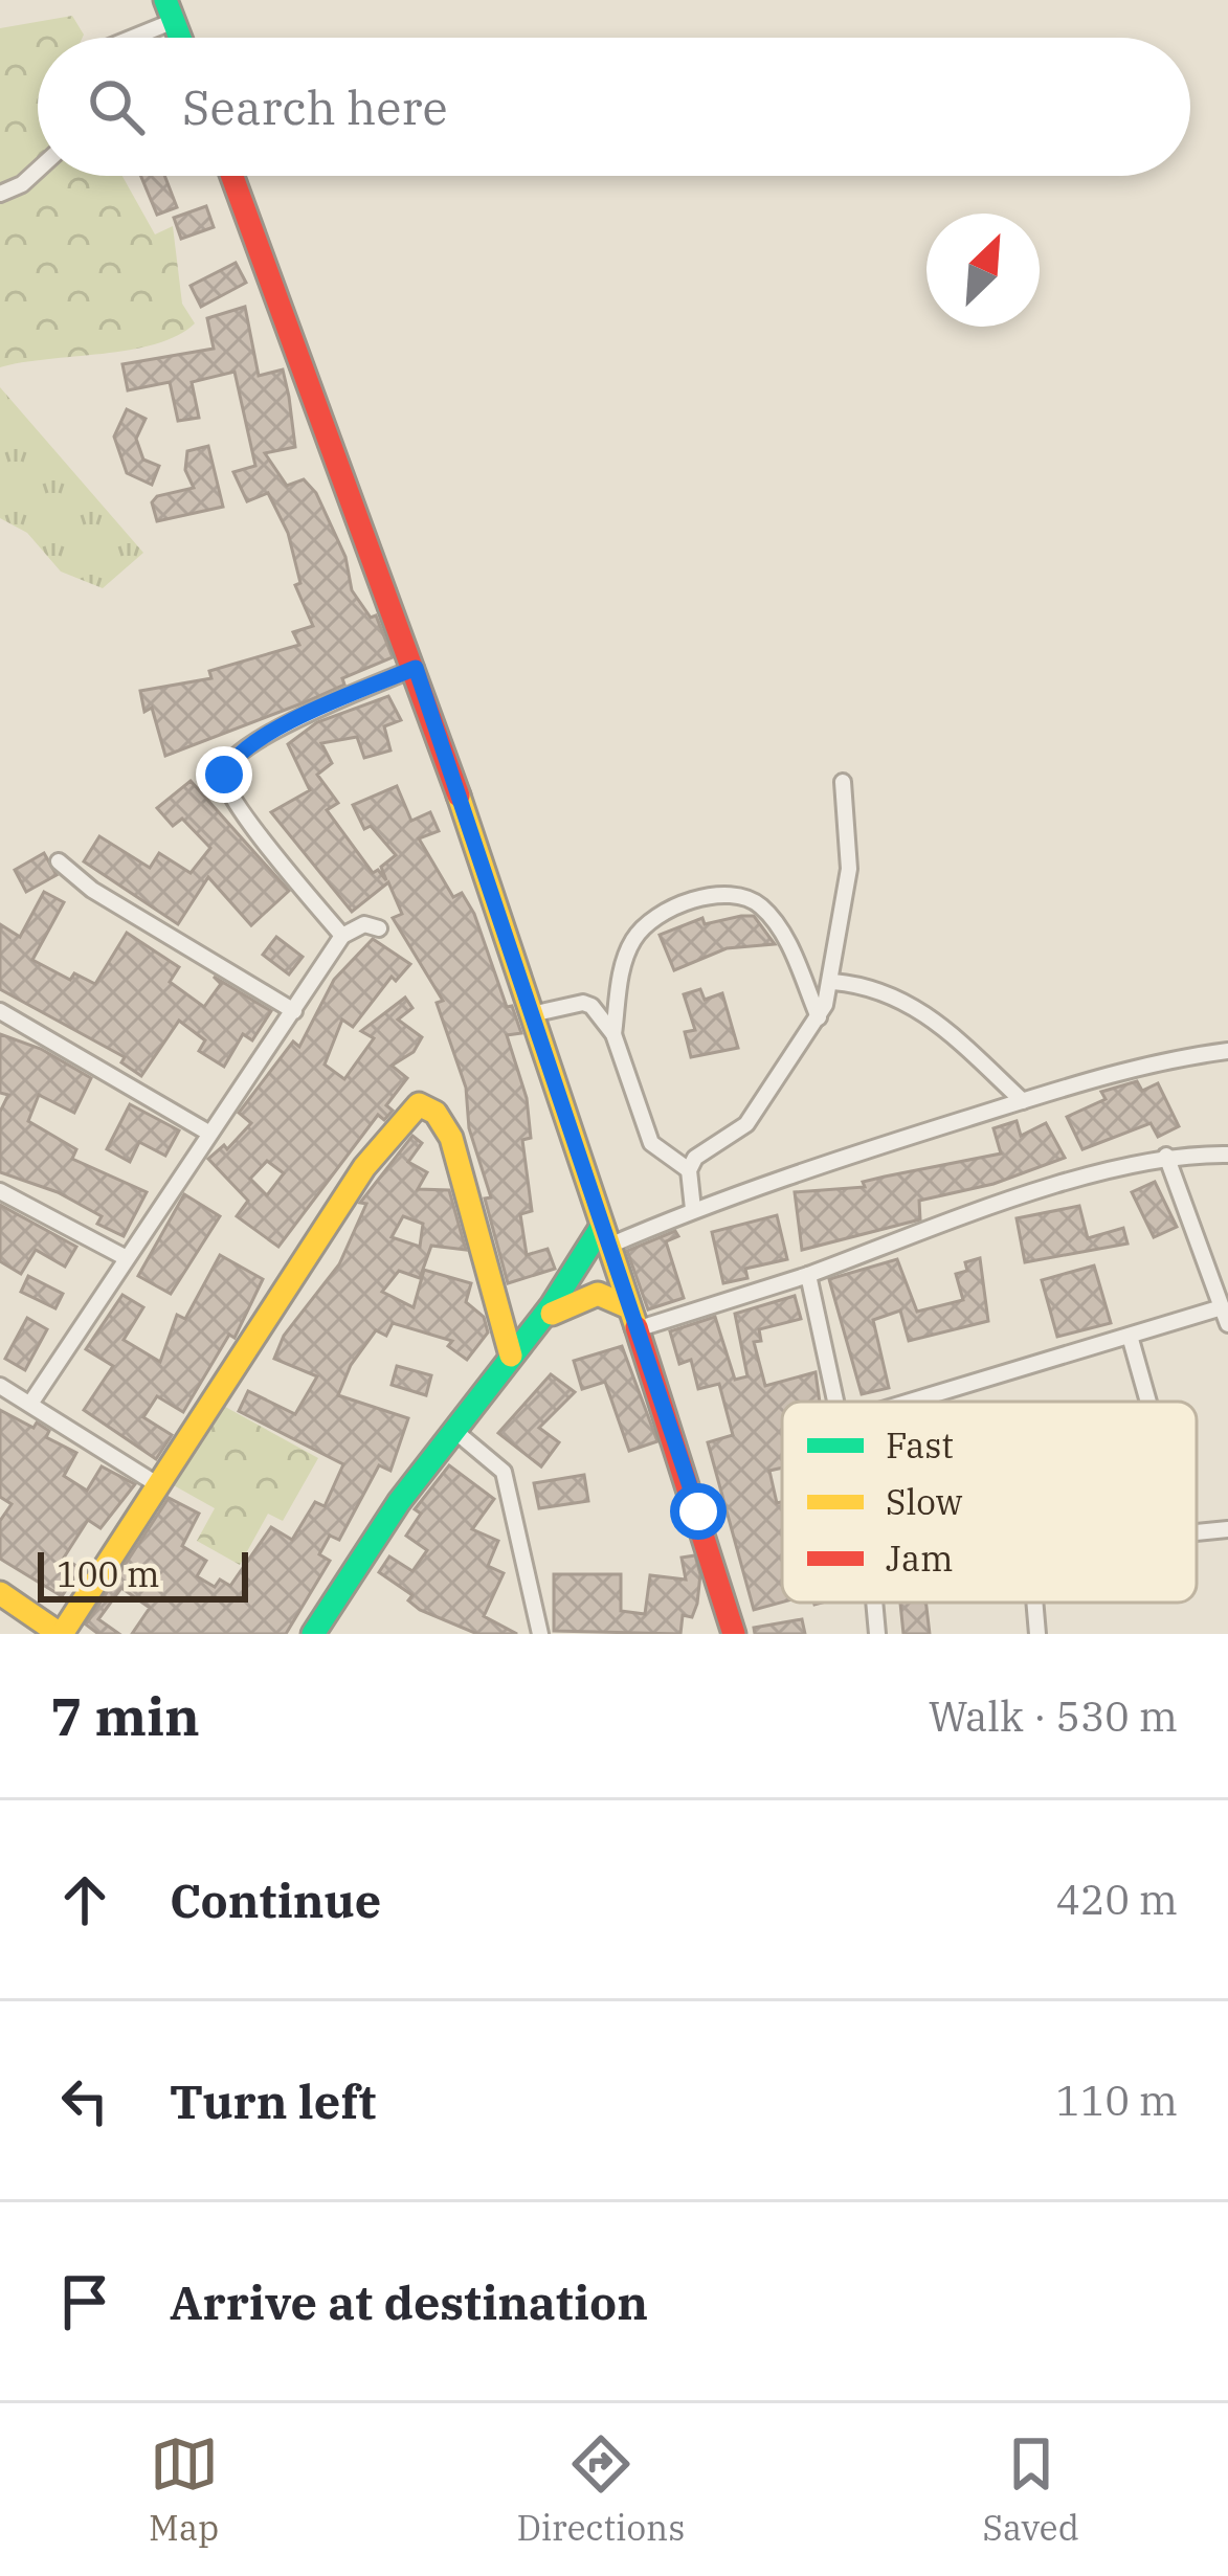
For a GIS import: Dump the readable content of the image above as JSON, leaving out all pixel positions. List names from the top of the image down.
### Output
{
  "legend": ["Fast", "Slow", "Jam"],
  "scale_bar": "100 m",
  "north": "top right",
  "page": {
    "search": "Search here",
    "scale": "100 m",
    "heading": ["7 min", "Walk · 530 m"],
    "list": [
      ["Continue", "420 m"],
      ["Turn left", "110 m"],
      "Arrive at destination"
    ],
    "nav": ["Map", "Directions", "Saved"]
  }
}
